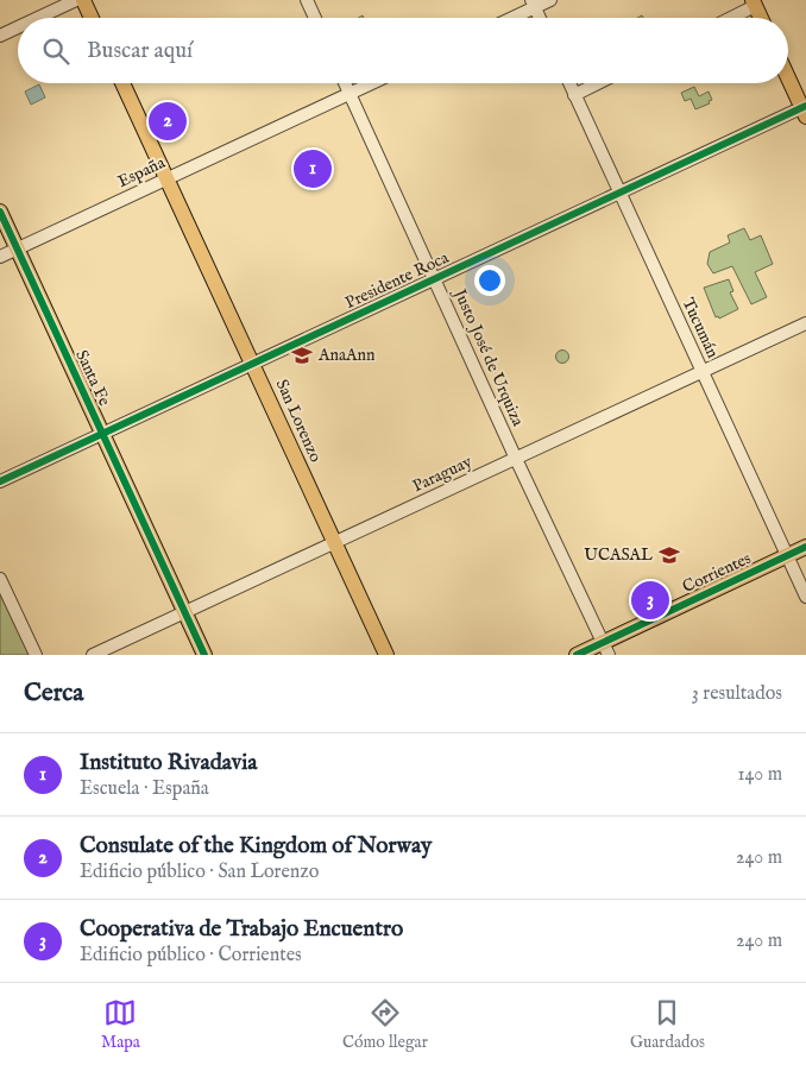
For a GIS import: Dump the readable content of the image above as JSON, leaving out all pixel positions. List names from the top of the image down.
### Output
{
  "streets": {
    "main road": ["Santa Fe", "San Lorenzo", "Corrientes"],
    "street": [
      "España",
      "Presidente Roca",
      "Tucumán",
      "Justo José de Urquiza",
      "Paraguay"
    ]
  },
  "crossings": [
    ["España", "Justo José de Urquiza"],
    ["España", "Santa Fe"],
    ["España", "San Lorenzo"],
    ["Presidente Roca", "Tucumán"],
    ["Presidente Roca", "Justo José de Urquiza"],
    ["Presidente Roca", "Santa Fe"],
    ["Presidente Roca", "San Lorenzo"],
    ["Tucumán", "Paraguay"],
    ["Tucumán", "Corrientes"],
    ["Justo José de Urquiza", "Paraguay"],
    ["Justo José de Urquiza", "Corrientes"],
    ["Santa Fe", "Paraguay"],
    ["San Lorenzo", "Paraguay"]
  ],
  "places": {
    "school or university": ["AnaAnn", "UCASAL"]
  },
  "page": {
    "search": "Buscar aquí",
    "pins": ["2", "1", "3"],
    "heading": ["Cerca", "3 resultados"],
    "list": [
      {
        "mark": "1",
        "name": "Instituto Rivadavia",
        "note": "Escuela · España",
        "value": "140 m"
      },
      {
        "mark": "2",
        "name": "Consulate of the Kingdom of Norway",
        "note": "Edificio público · San Lorenzo",
        "value": "240 m"
      },
      {
        "mark": "3",
        "name": "Cooperativa de Trabajo Encuentro",
        "note": "Edificio público · Corrientes",
        "value": "240 m"
      }
    ],
    "nav": ["Mapa", "Cómo llegar", "Guardados"]
  }
}
